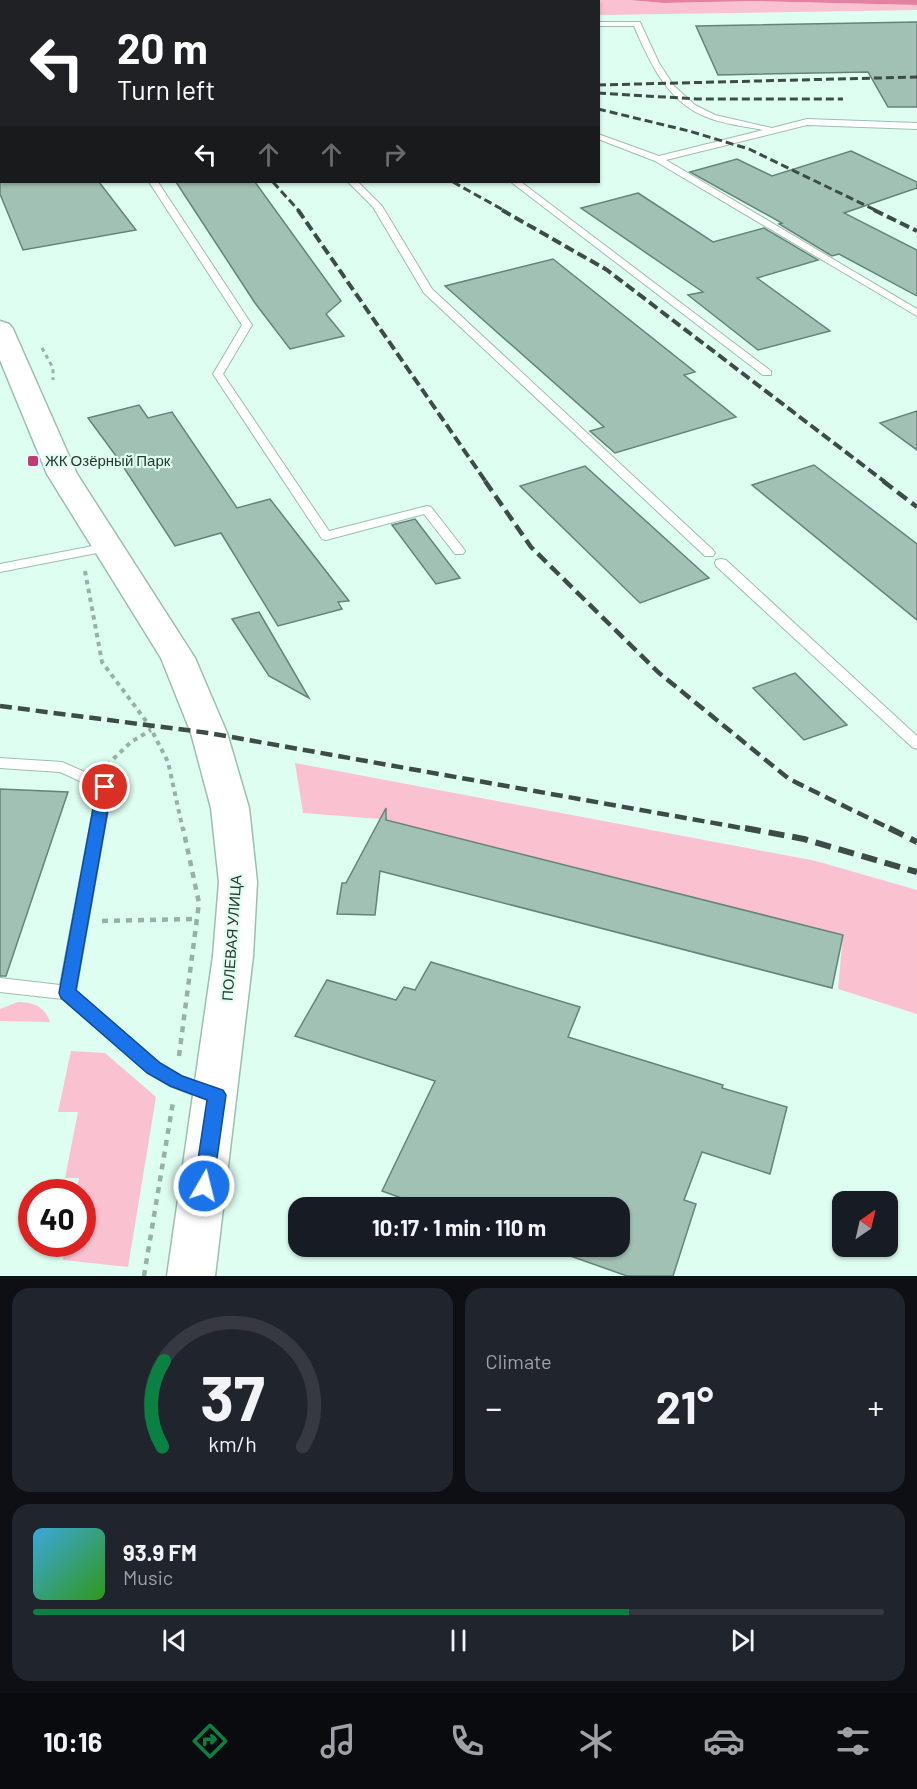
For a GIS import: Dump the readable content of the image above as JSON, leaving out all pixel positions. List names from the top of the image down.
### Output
{
  "streets": {
    "street": ["ПОЛЕВАЯ УЛИЦА"]
  },
  "places": {
    "transit": ["ЖК Озёрный Парк"]
  },
  "north": "top right",
  "page": {
    "turn": ["20 m", "Turn left"],
    "limit": "40",
    "trip": "10:17 · 1 min · 110 m",
    "tile": "Climate",
    "heat": ["−", "21°", "+"],
    "song": ["93.9 FM", "Music"],
    "tabs": "10:16",
    "gauge": ["37", "km/h"]
  }
}
